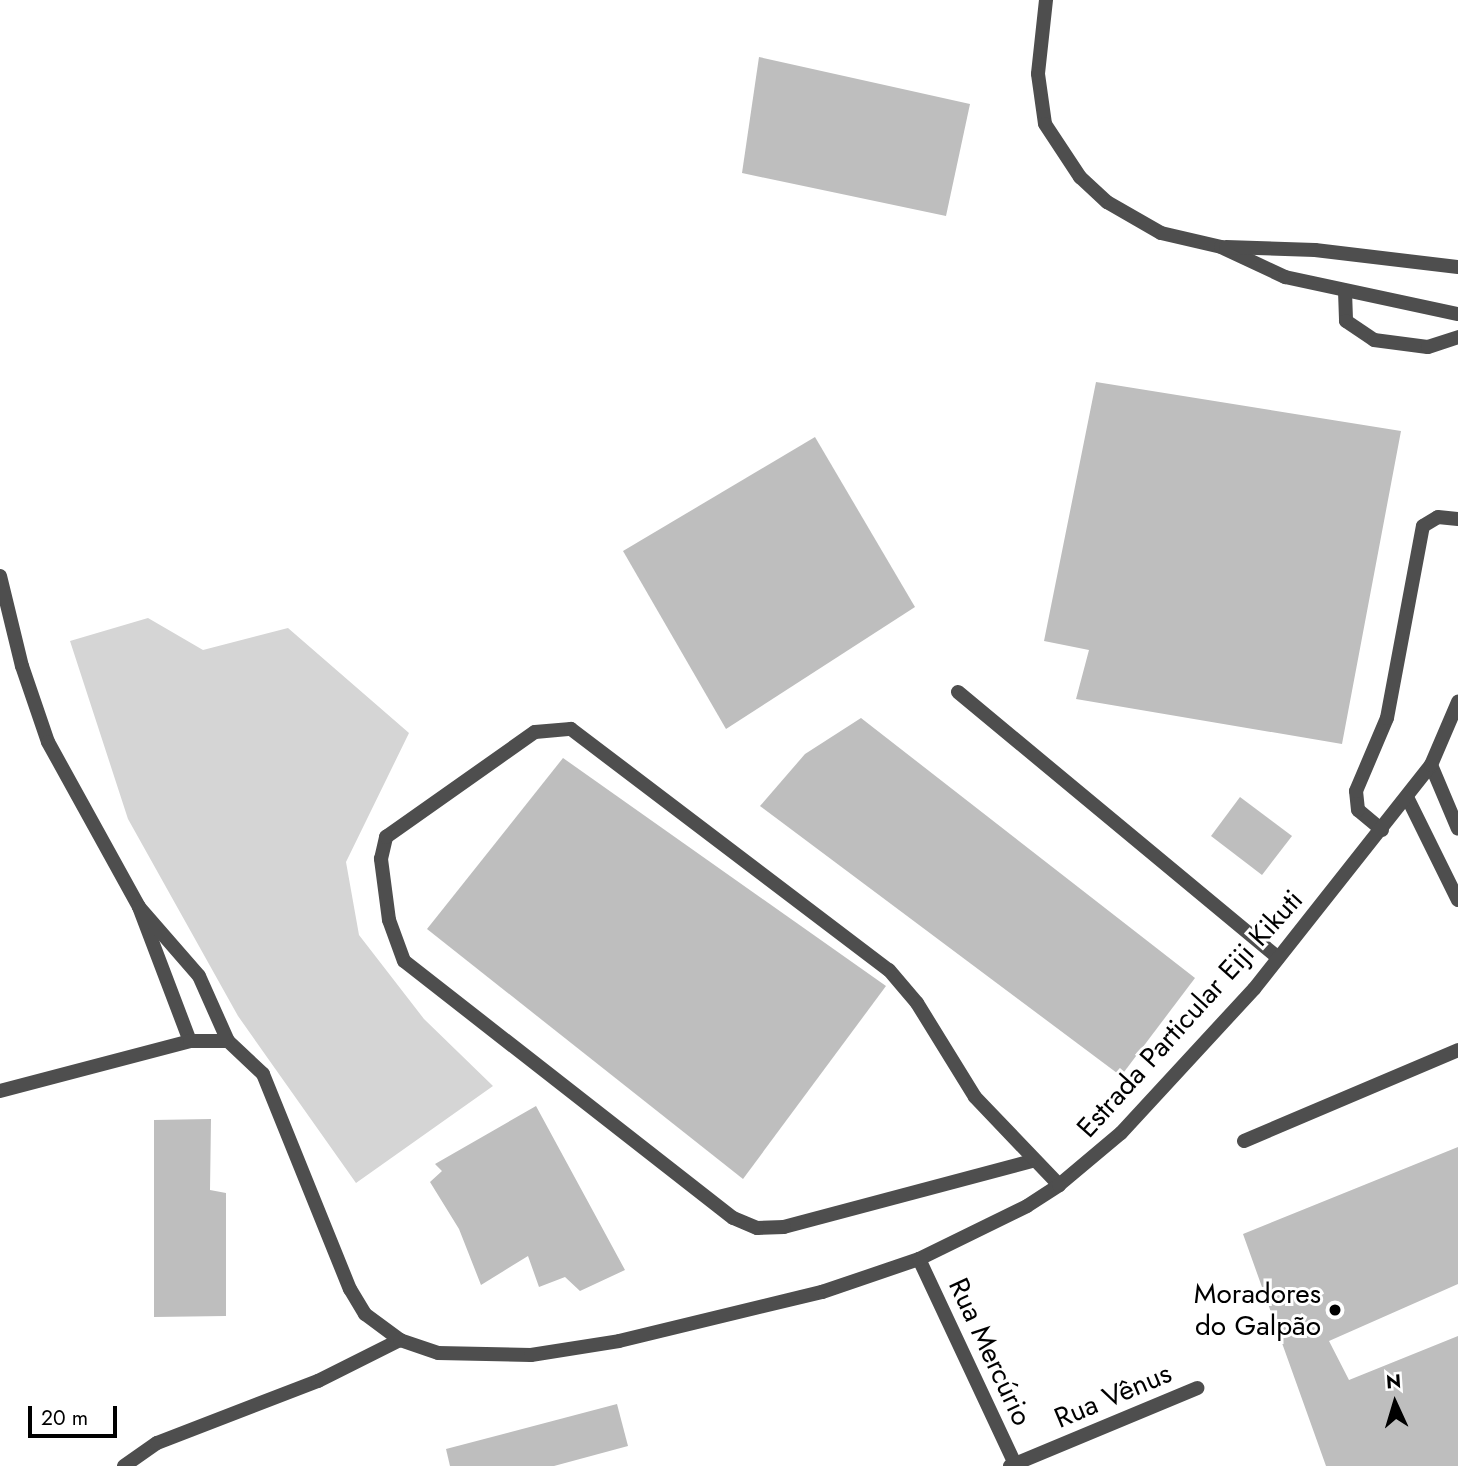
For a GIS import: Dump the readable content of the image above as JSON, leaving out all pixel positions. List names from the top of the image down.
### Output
{
  "streets": {
    "street": ["Estrada Particular Eiji Kikuti", "Rua Mercúrio", "Rua Vênus"]
  },
  "crossings": [
    ["Estrada Particular Eiji Kikuti", "Rua Mercúrio"],
    ["Rua Mercúrio", "Rua Vênus"]
  ],
  "places": ["Moradores do Galpão"],
  "scale_bar": "20 m",
  "north": "top"
}
